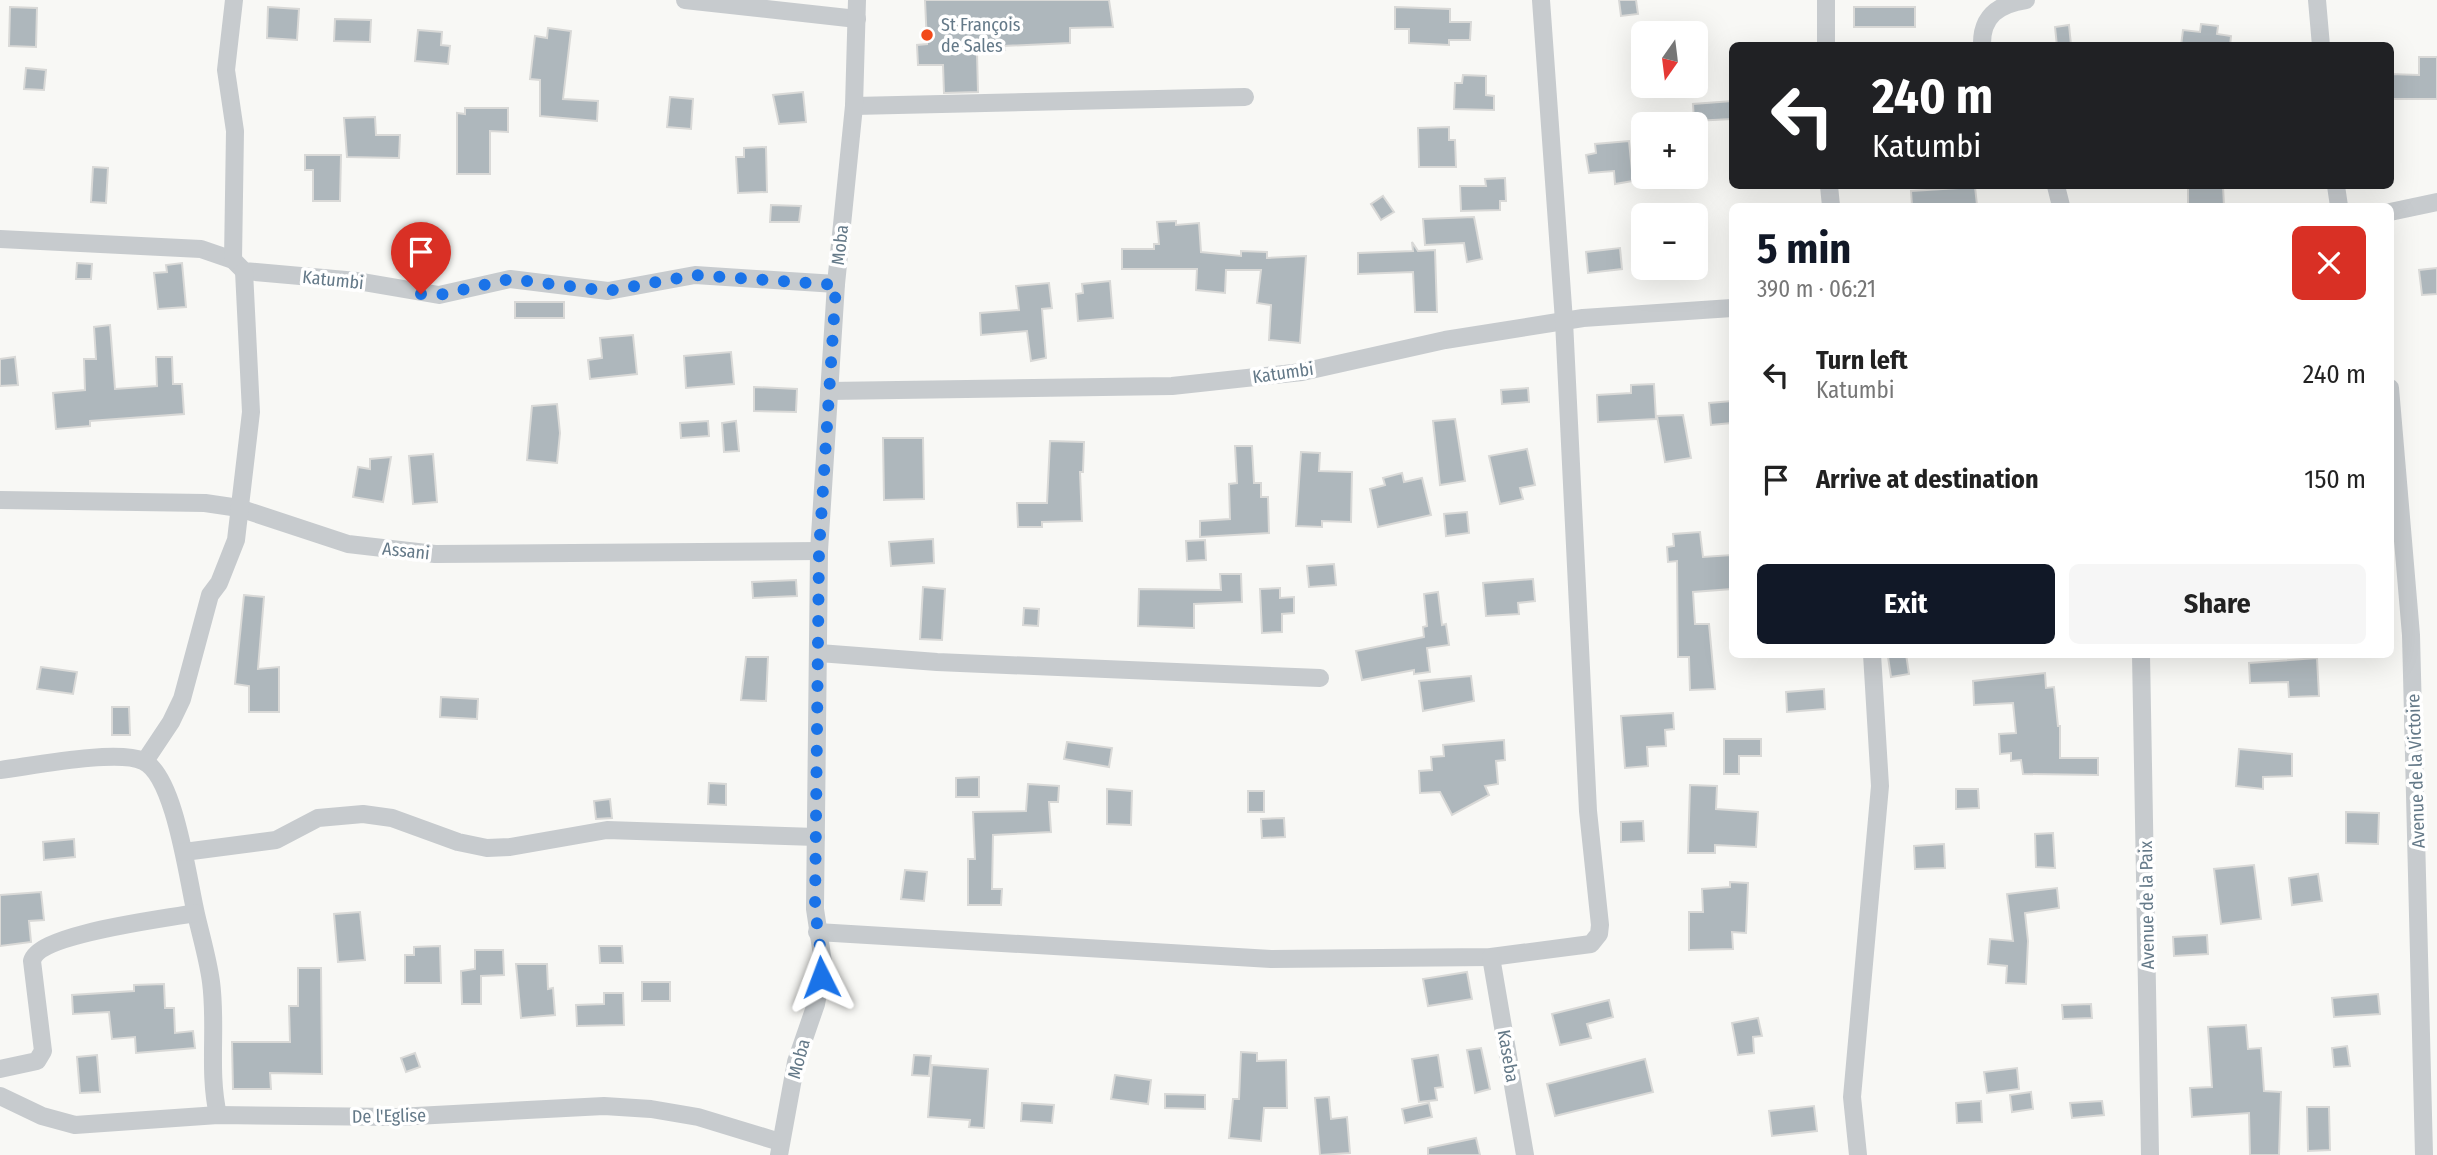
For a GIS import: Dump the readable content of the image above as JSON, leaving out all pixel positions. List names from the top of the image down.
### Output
{
  "streets": {
    "street": [
      "Moba",
      "Katumbi",
      "Assani",
      "Avenue de la Victoire",
      "Avenue de la Paix",
      "Kaseba",
      "De l'Eglise"
    ]
  },
  "crossings": [
    ["Moba", "Katumbi"],
    ["Moba", "Assani"],
    ["Moba", "De l'Eglise"]
  ],
  "places": ["St François de Sales"],
  "north": "bottom",
  "page": {
    "map_buttons": ["+", "−"],
    "turn": ["240 m", "Katumbi"],
    "heading": ["5 min", "390 m · 06:21"],
    "list": [
      {
        "name": "Turn left",
        "note": "Katumbi",
        "value": "240 m"
      },
      {
        "name": "Arrive at destination",
        "value": "150 m"
      }
    ],
    "buttons": ["Exit", "Share"]
  }
}
